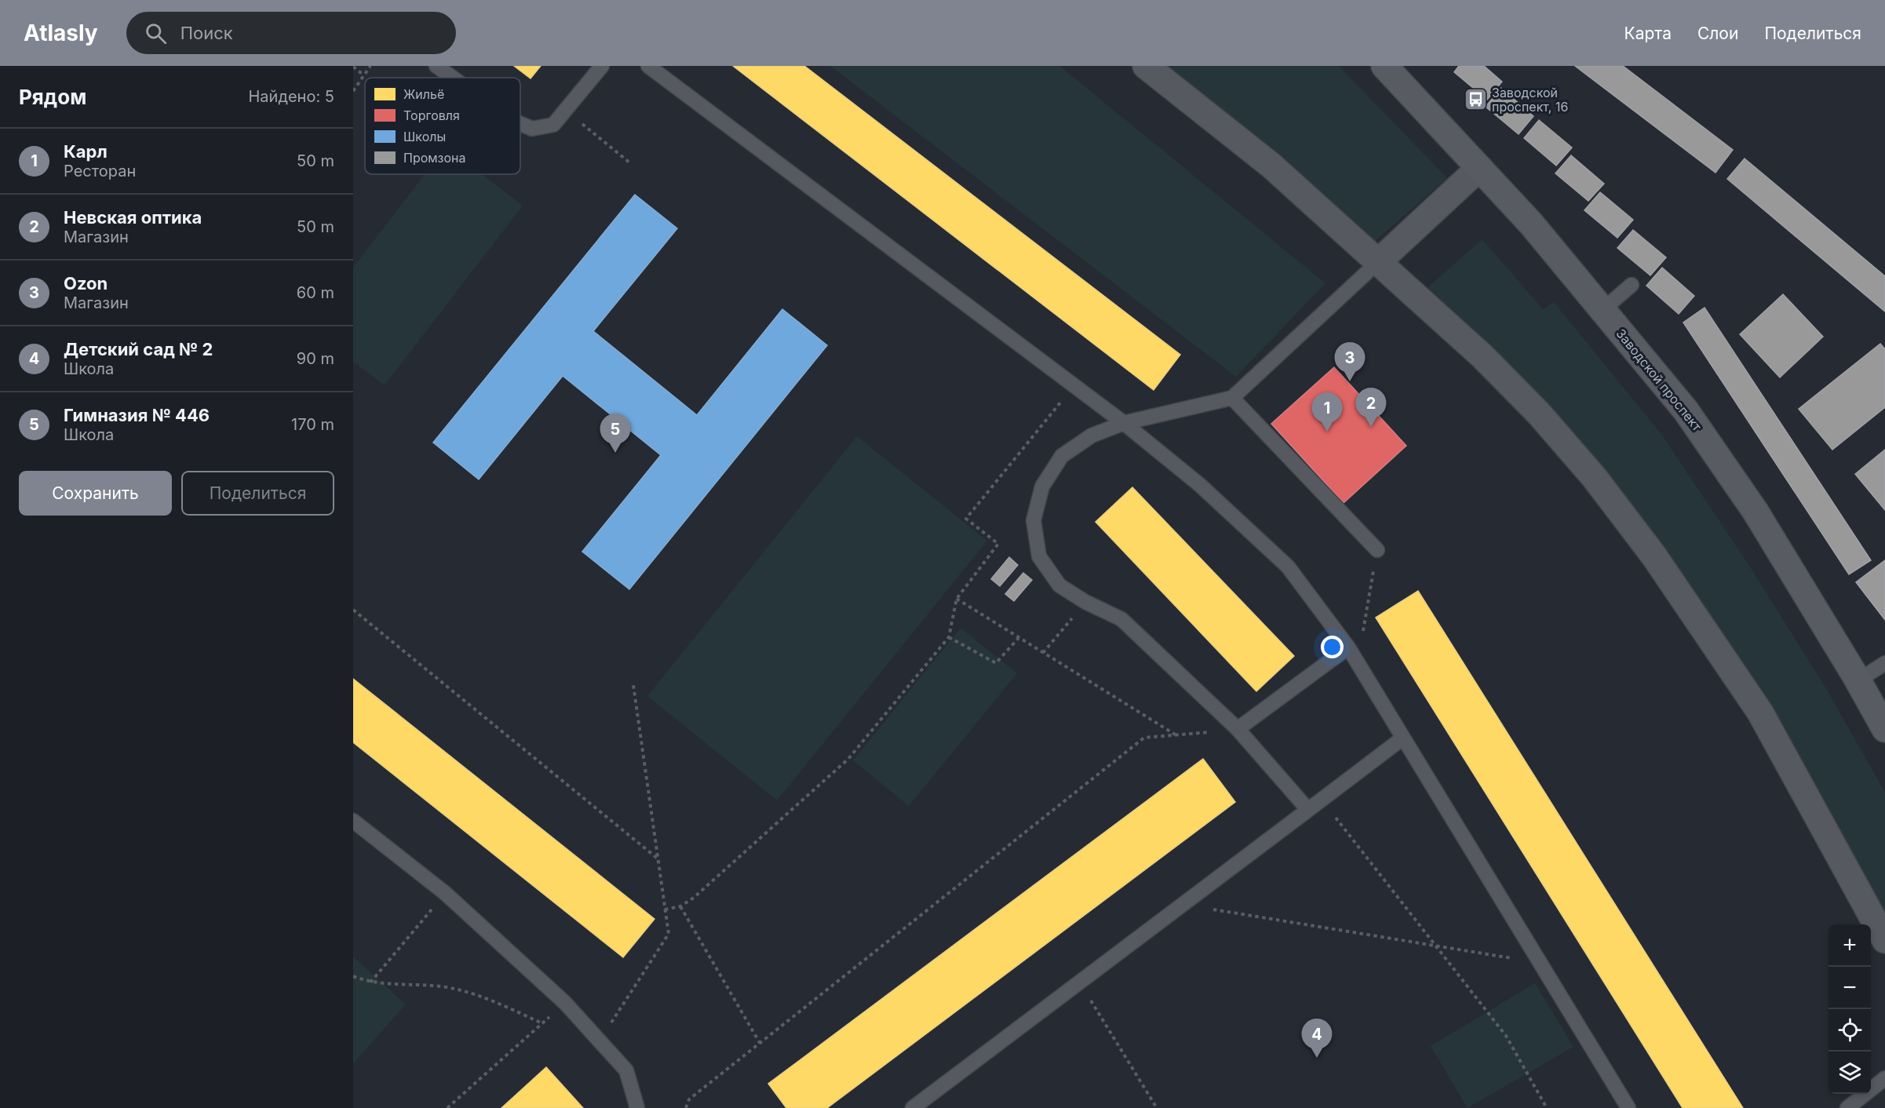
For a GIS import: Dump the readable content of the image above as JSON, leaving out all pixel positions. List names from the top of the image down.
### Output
{
  "streets": {
    "main road": ["Заводской проспект"]
  },
  "places": {
    "bus stop": ["Заводской проспект, 16"]
  },
  "legend": [
    "Жильё",
    "Торговля",
    "Школы",
    "Промзона"
  ],
  "page": {
    "header": "Atlasly",
    "search": "Поиск",
    "nav": ["Карта", "Слои", "Поделиться"],
    "heading": ["Рядом", "Найдено: 5"],
    "list": [
      {
        "mark": "1",
        "name": "Карл",
        "note": "Ресторан",
        "value": "50 m"
      },
      {
        "mark": "2",
        "name": "Невская оптика",
        "note": "Магазин",
        "value": "50 m"
      },
      {
        "mark": "3",
        "name": "Ozon",
        "note": "Магазин",
        "value": "60 m"
      },
      {
        "mark": "4",
        "name": "Детский сад № 2",
        "note": "Школа",
        "value": "90 m"
      },
      {
        "mark": "5",
        "name": "Гимназия № 446",
        "note": "Школа",
        "value": "170 m"
      }
    ],
    "pins": [
      "3",
      "2",
      "1",
      "5",
      "4"
    ],
    "buttons": ["Сохранить", "Поделиться"],
    "map_buttons": ["+", "−"]
  }
}
